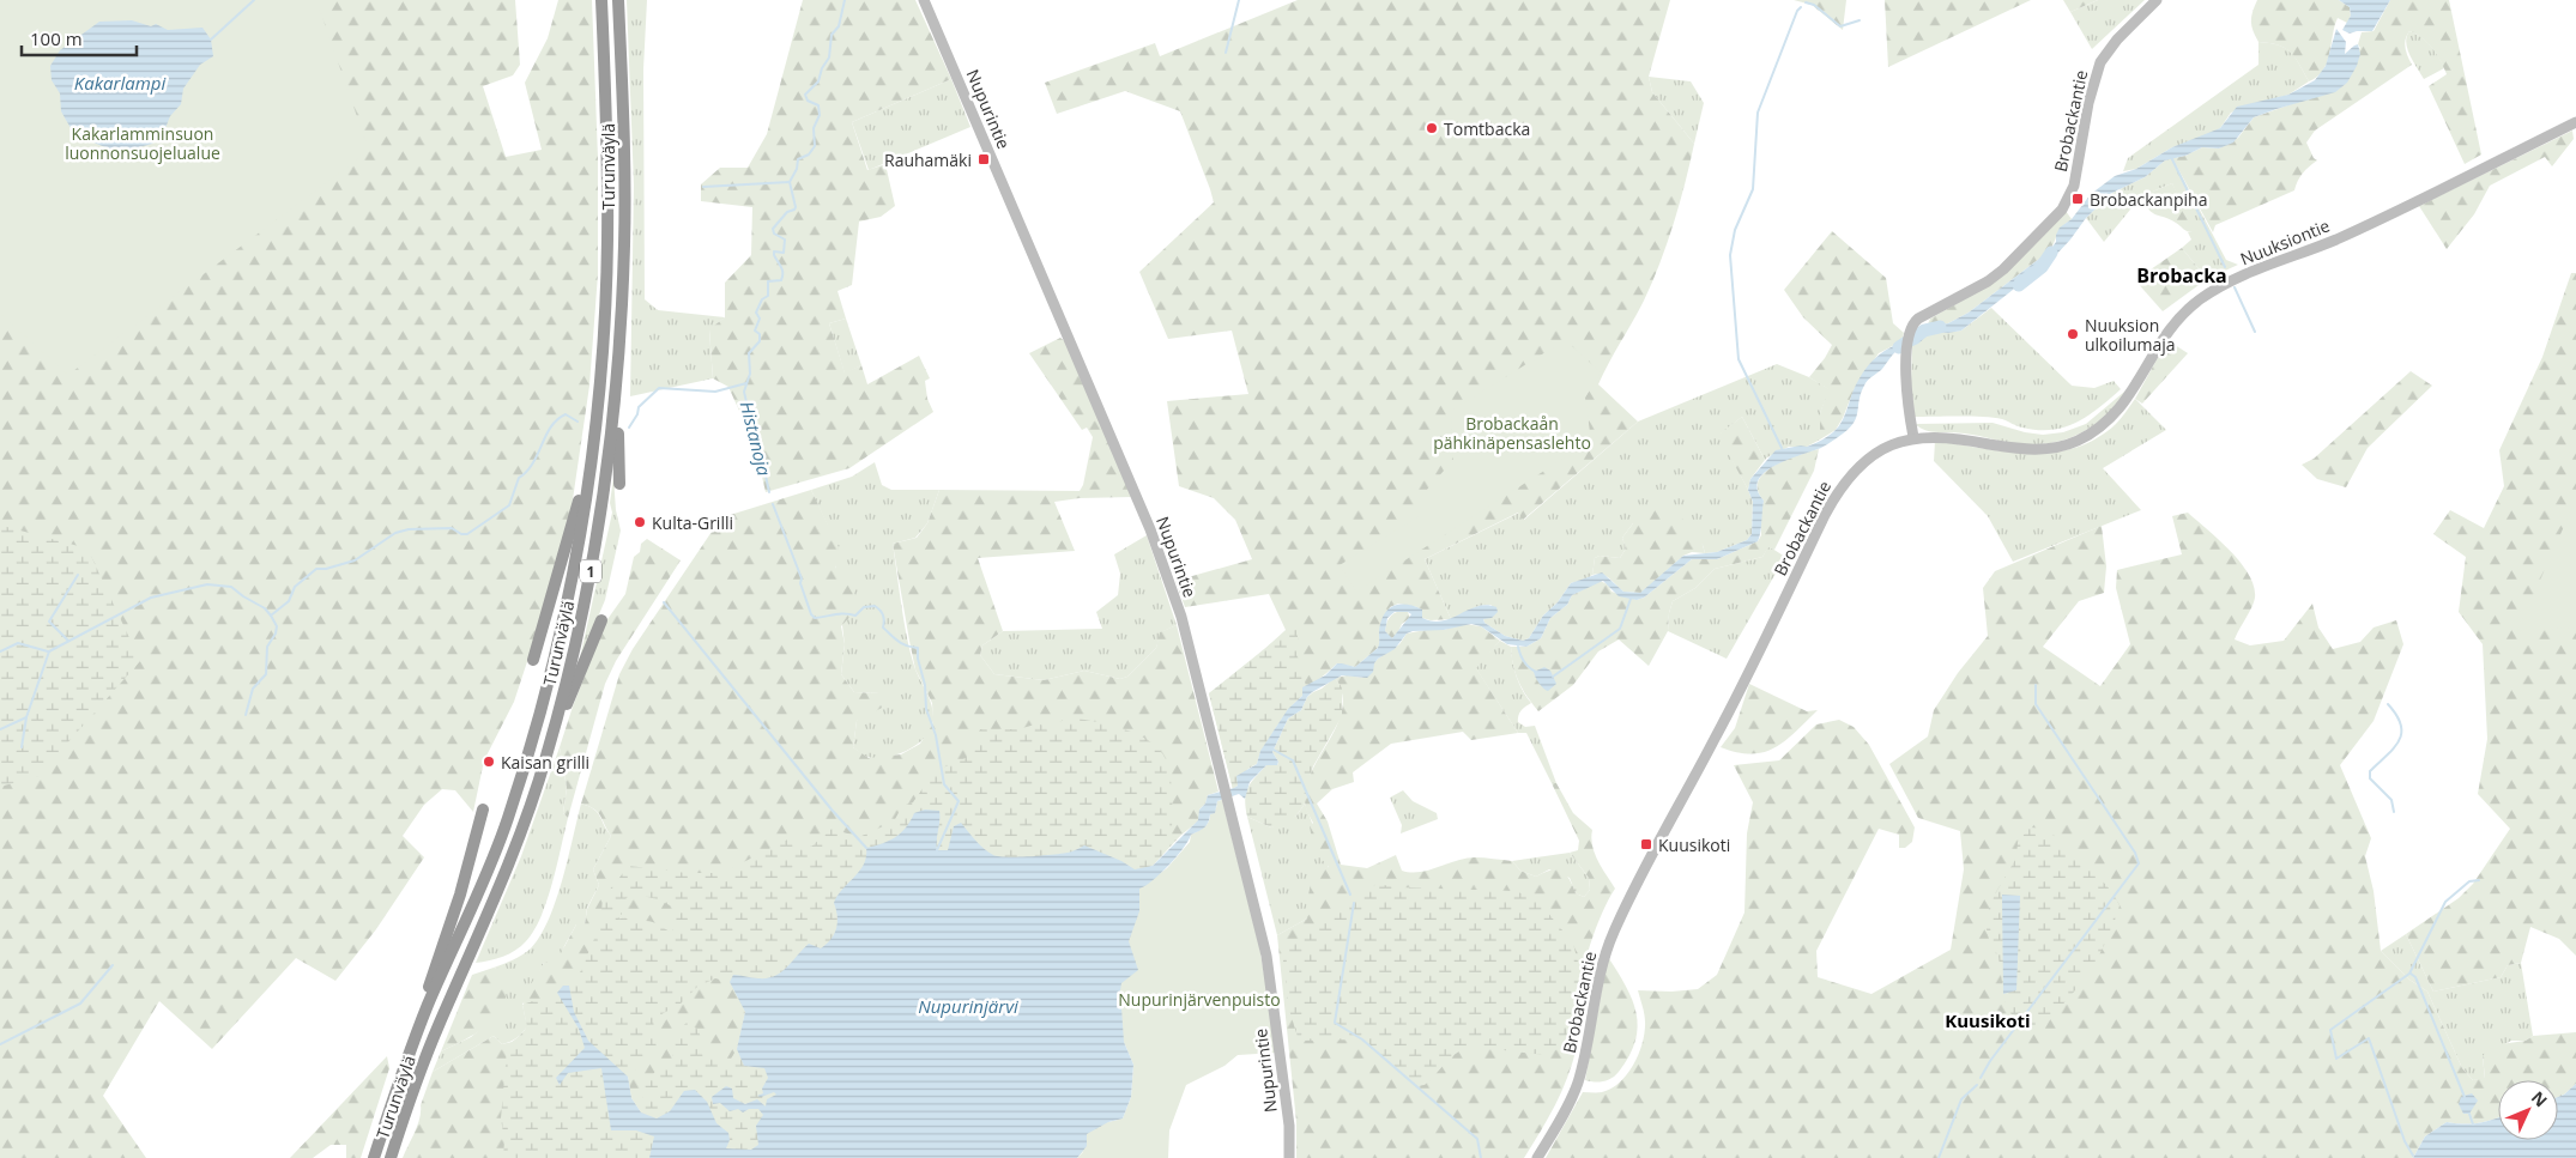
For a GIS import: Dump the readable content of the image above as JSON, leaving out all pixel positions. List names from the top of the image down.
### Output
{
  "streets": {
    "highway": ["Turunväylä", "1"],
    "street": ["Nupurintie", "Brobackantie", "Nuuksiontie"]
  },
  "crossings": [
    ["Brobackantie", "Nuuksiontie"]
  ],
  "districts": ["Brobacka", "Kuusikoti"],
  "water": ["Kakarlampi", "Histanoja", "Nupurinjärvi"],
  "parks": ["Kakarlamminsuon luonnonsuojelualue", "Brobackaån pähkinäpensaslehto", "Nupurinjärvenpuisto"],
  "places": {
    "other": [
      "Tomtbacka",
      "Nuuksion ulkoilumaja",
      "Kulta-Grilli",
      "Kaisan grilli"
    ],
    "transit": ["Rauhamäki", "Brobackanpiha", "Kuusikoti"]
  },
  "scale_bar": "100 m",
  "north": "top right"
}
